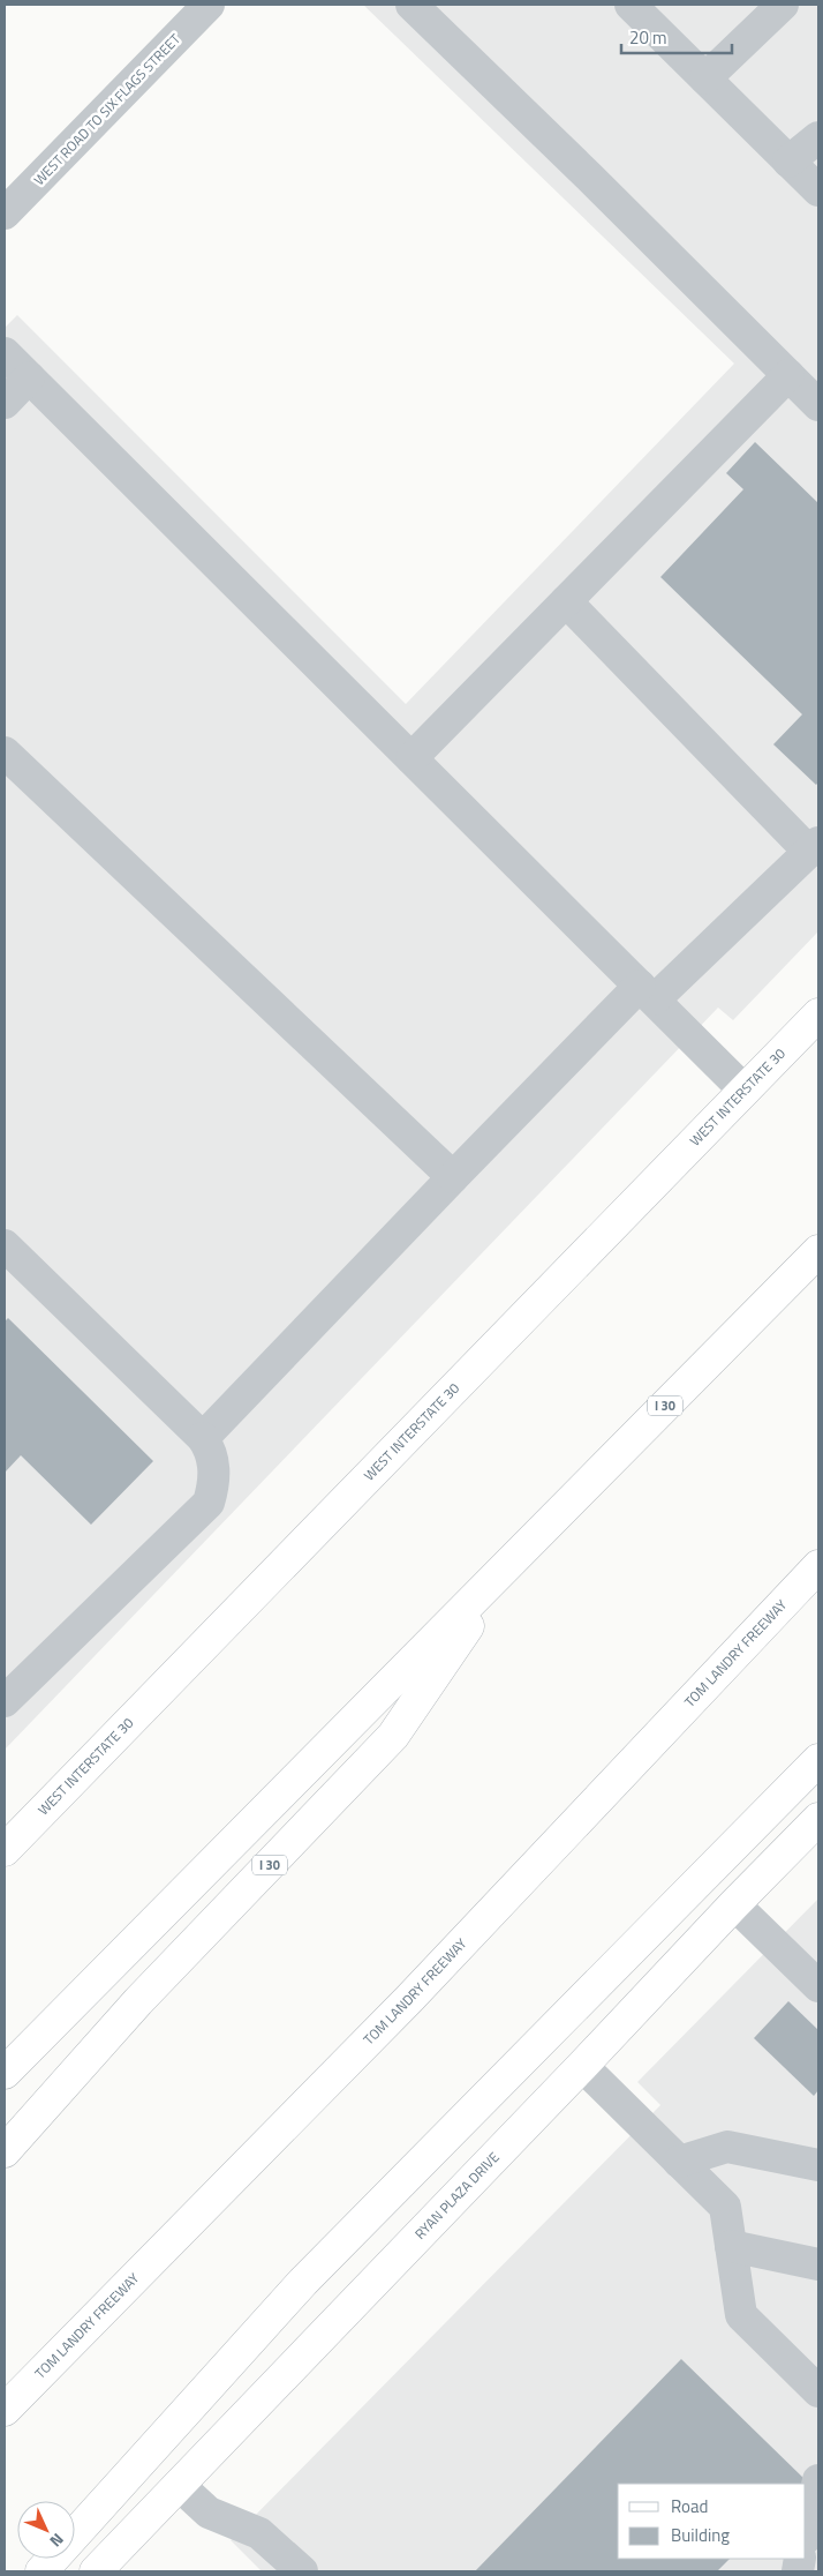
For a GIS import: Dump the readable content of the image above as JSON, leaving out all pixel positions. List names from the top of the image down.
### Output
{
  "streets": {
    "main road": [
      "WEST INTERSTATE 30",
      "I 30",
      "TOM LANDRY FREEWAY",
      "RYAN PLAZA DRIVE"
    ],
    "street": ["WEST ROAD TO SIX FLAGS STREET"]
  },
  "legend": ["Road", "Building"],
  "scale_bar": "20 m",
  "north": "bottom right"
}
